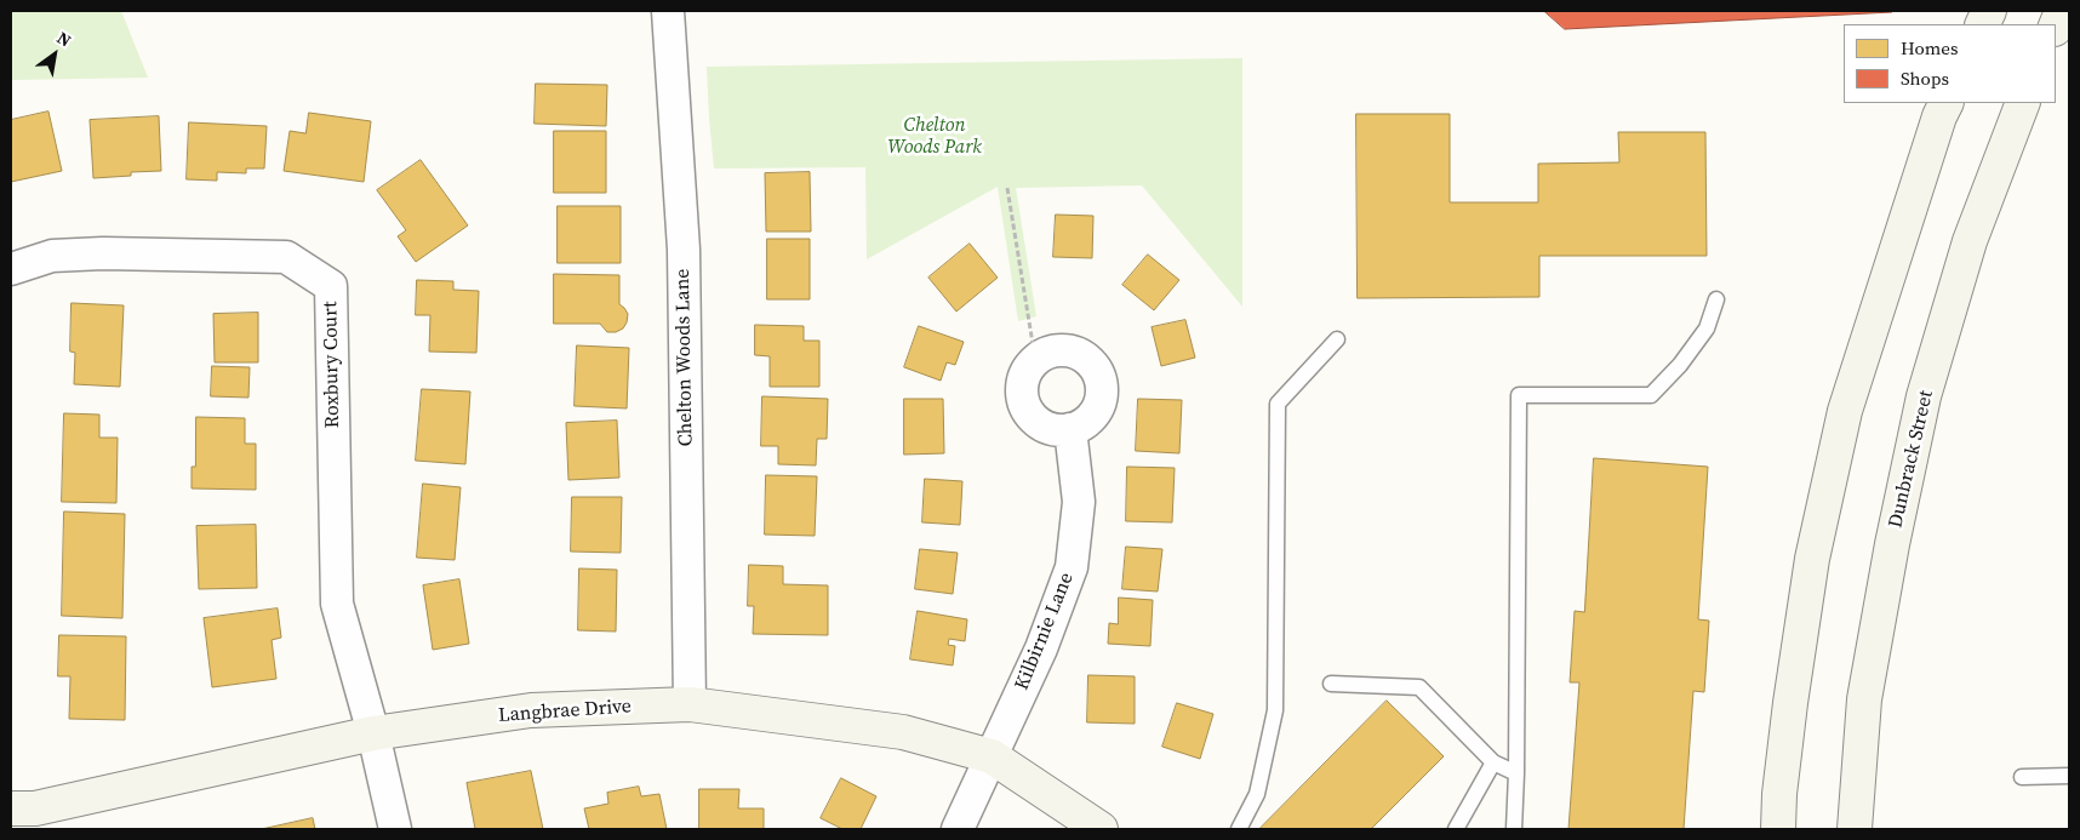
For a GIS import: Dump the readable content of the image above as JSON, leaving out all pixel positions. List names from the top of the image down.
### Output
{
  "streets": {
    "main road": ["Dunbrack Street", "Langbrae Drive"],
    "street": ["Chelton Woods Lane", "Roxbury Court", "Kilbirnie Lane"]
  },
  "crossings": [
    ["Chelton Woods Lane", "Langbrae Drive"],
    ["Roxbury Court", "Langbrae Drive"],
    ["Kilbirnie Lane", "Langbrae Drive"]
  ],
  "parks": ["Chelton Woods Park"],
  "legend": ["Homes", "Shops"],
  "north": "top right"
}
